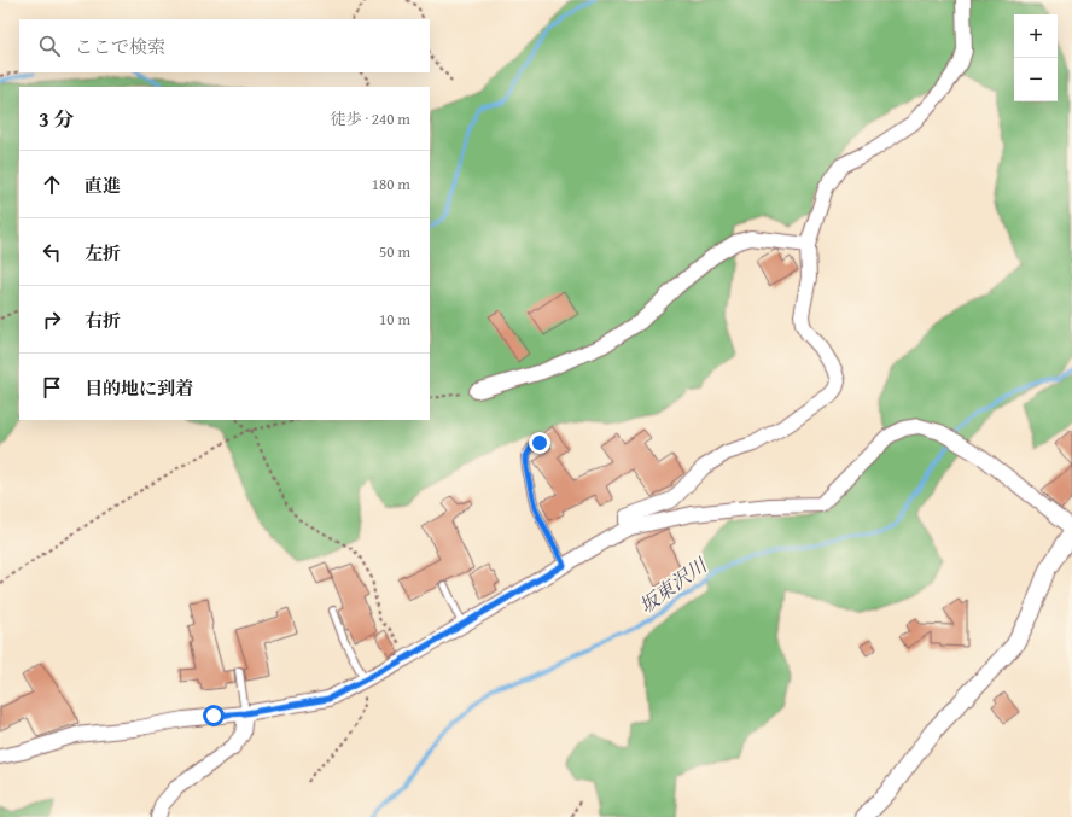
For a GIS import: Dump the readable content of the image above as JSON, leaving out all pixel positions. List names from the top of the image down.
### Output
{
  "water": ["坂東沢川"],
  "page": {
    "map_buttons": ["+", "−"],
    "search": "ここで検索",
    "heading": ["3 分", "徒歩 · 240 m"],
    "list": [
      ["直進", "180 m"],
      ["左折", "50 m"],
      ["右折", "10 m"],
      "目的地に到着"
    ]
  }
}
